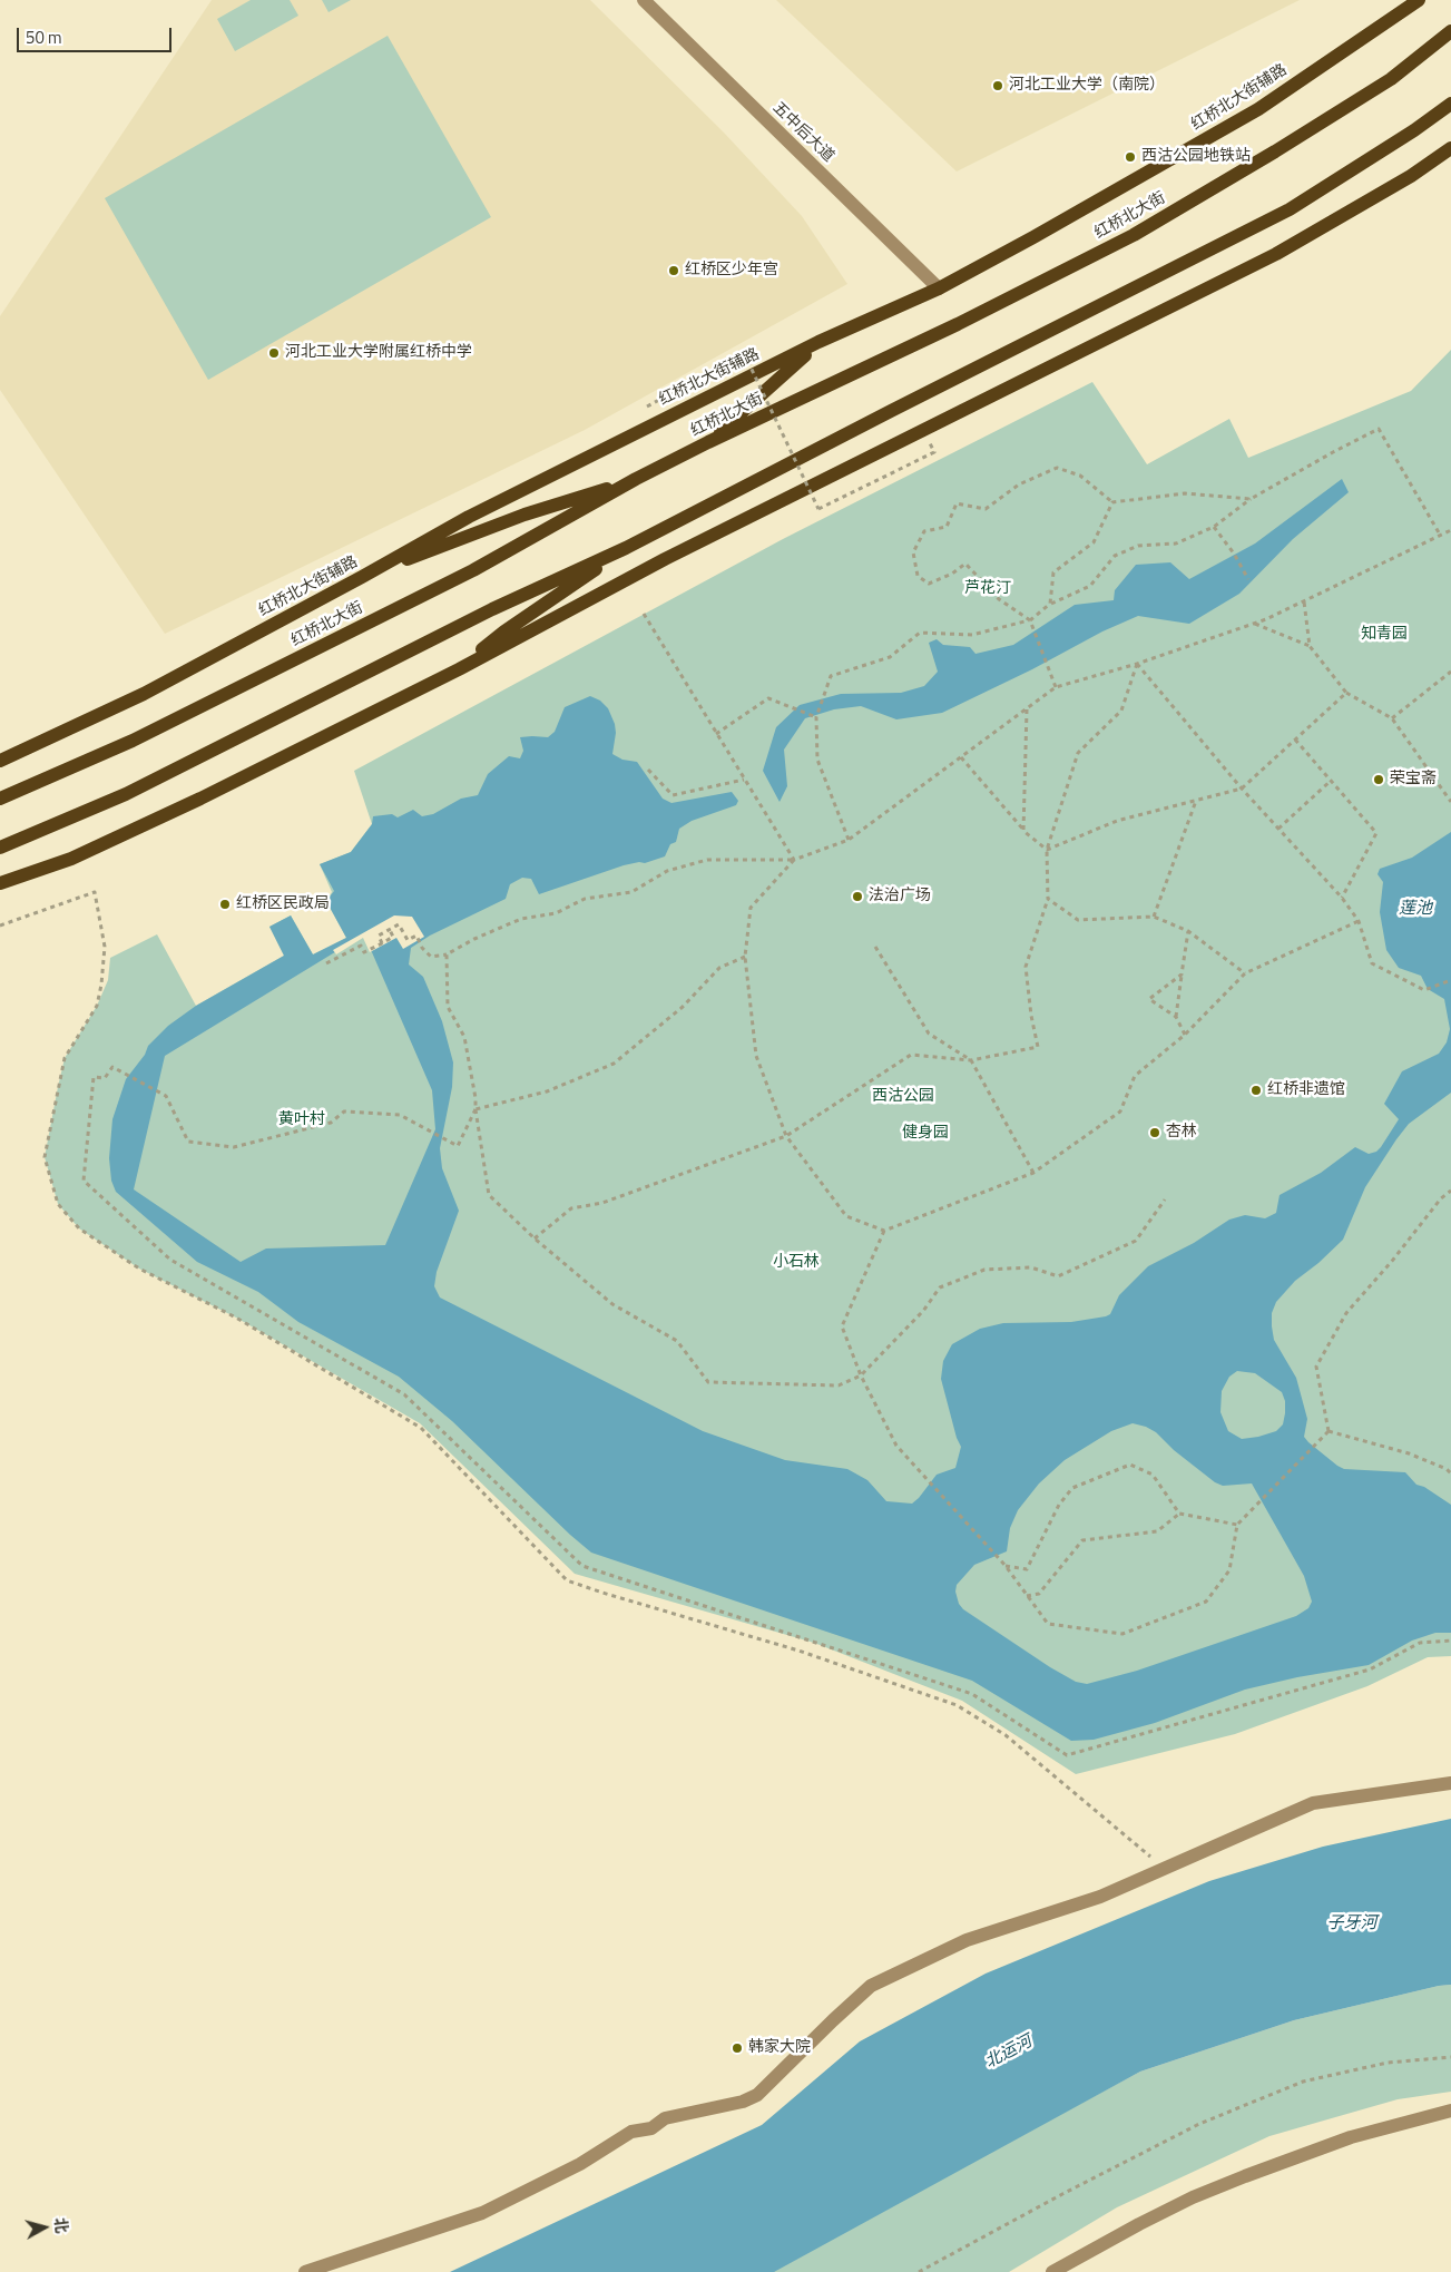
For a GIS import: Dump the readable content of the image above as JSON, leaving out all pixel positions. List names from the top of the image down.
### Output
{
  "streets": {
    "main road": ["红桥北大街辅路", "红桥北大街"],
    "street": ["五中后大道"]
  },
  "crossings": [
    ["红桥北大街辅路", "五中后大道"]
  ],
  "water": ["莲池", "子牙河", "北运河"],
  "parks": [
    "芦花汀",
    "知青园",
    "西沽公园",
    "黄叶村",
    "健身园",
    "小石林"
  ],
  "places": [
    "河北工业大学（南院）",
    "西沽公园地铁站",
    "红桥区少年宫",
    "河北工业大学附属红桥中学",
    "荣宝斋",
    "法治广场",
    "红桥区民政局",
    "红桥非遗馆",
    "杏林",
    "韩家大院"
  ],
  "scale_bar": "50 m",
  "north": "right"
}
